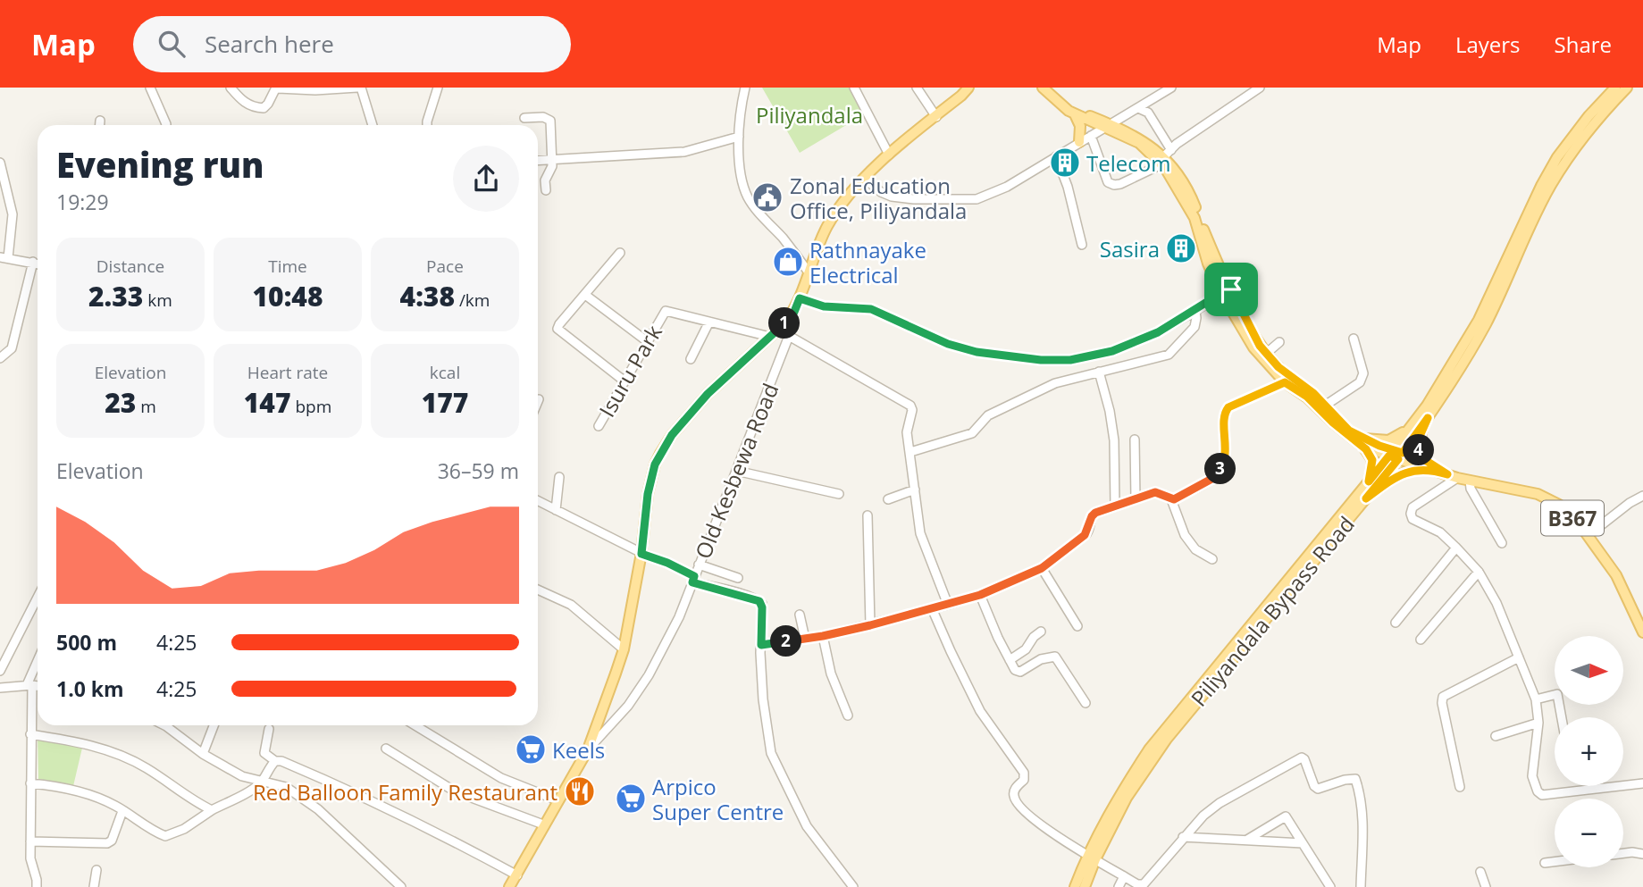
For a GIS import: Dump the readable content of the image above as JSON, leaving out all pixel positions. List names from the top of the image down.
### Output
{
  "streets": {
    "main road": ["B367", "Piliyandala Bypass Road"],
    "street": ["Isuru Park", "Old Kesbewa Road"]
  },
  "crossings": [
    ["B367", "Piliyandala Bypass Road"]
  ],
  "parks": ["Piliyandala"],
  "places": {
    "building": ["Telecom", "Sasira"],
    "public building": ["Zonal Education Office, Piliyandala"],
    "shop": ["Rathnayake Electrical"],
    "supermarket": ["Keels", "Arpico Super Centre"],
    "restaurant": ["Red Balloon Family Restaurant"]
  },
  "north": "right",
  "page": {
    "header": "Map",
    "search": "Search here",
    "nav": ["Map", "Layers", "Share"],
    "heading": ["Evening run", "19:29"],
    "stats": [
      ["Distance", "2.33 km"],
      ["Time", "10:48"],
      ["Pace", "4:38 /km"],
      ["Elevation", "23 m"],
      ["Heart rate", "147 bpm"],
      ["kcal", "177"]
    ],
    "pins": [
      "1",
      "4",
      "3",
      "2"
    ],
    "chart": ["Elevation", "36–59 m"],
    "list": [
      {
        "name": "500 m",
        "note": "4:25"
      },
      {
        "name": "1.0 km",
        "note": "4:25"
      }
    ],
    "map_buttons": ["+", "−"]
  }
}
